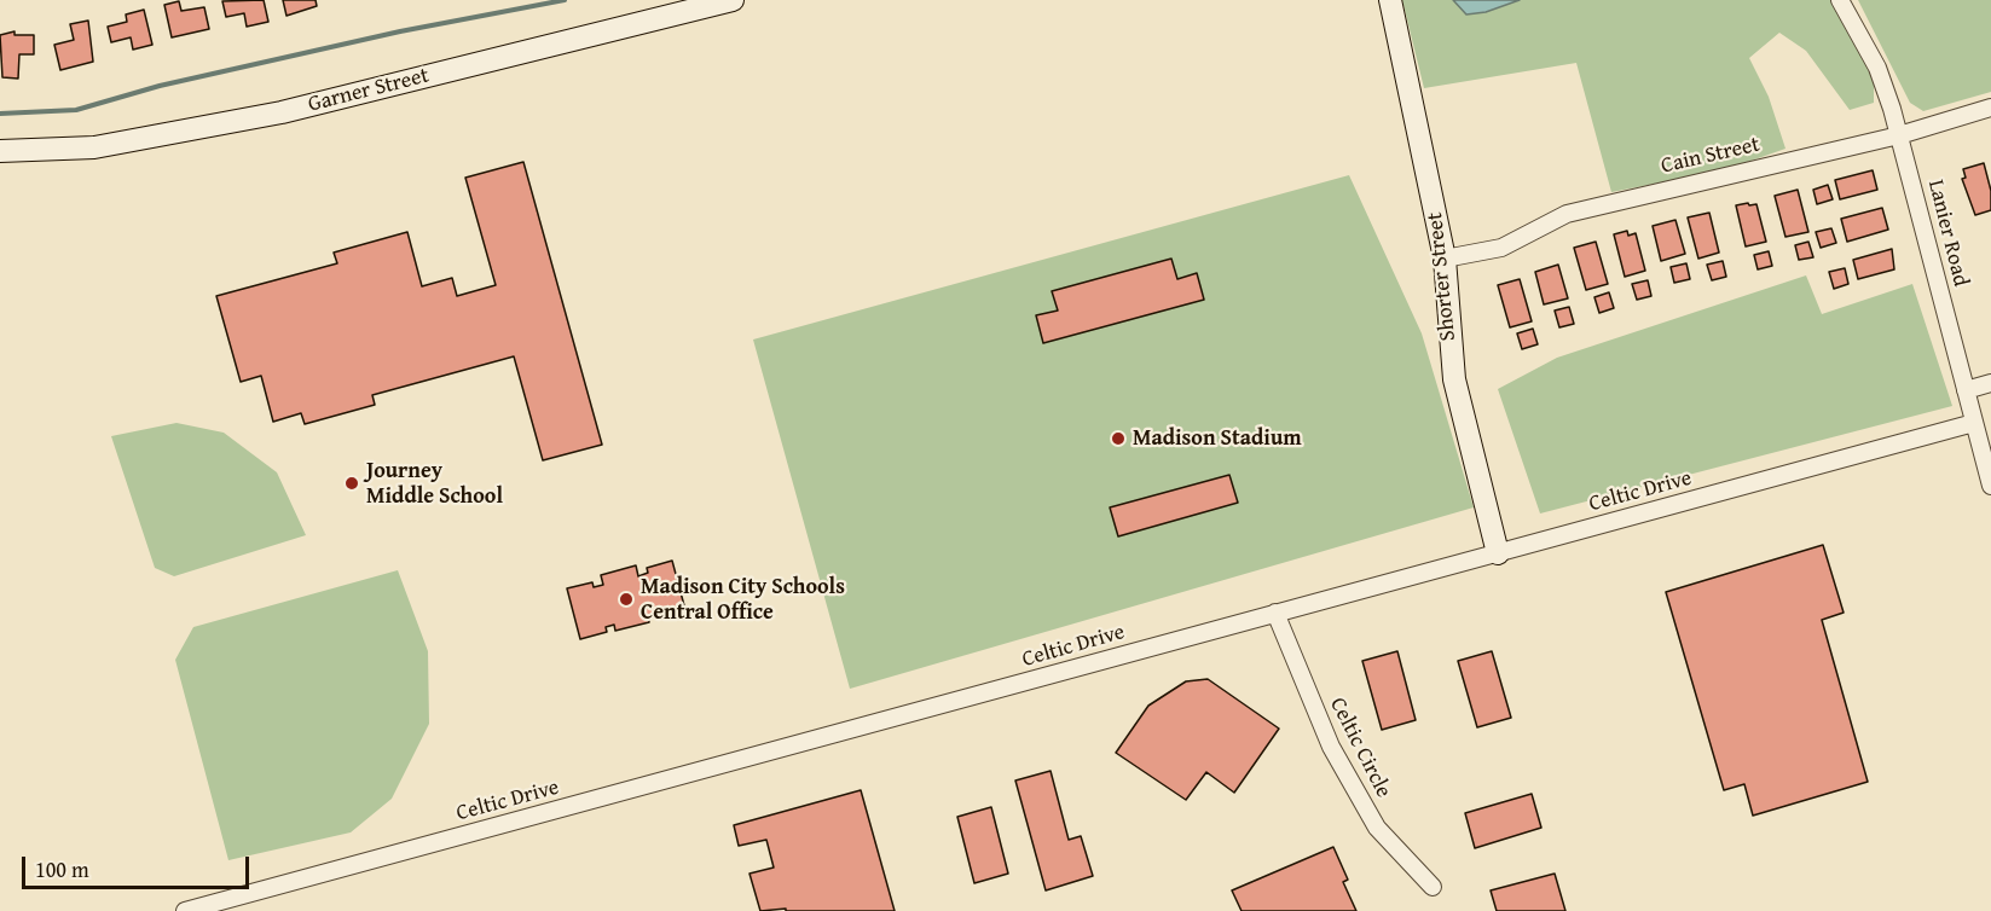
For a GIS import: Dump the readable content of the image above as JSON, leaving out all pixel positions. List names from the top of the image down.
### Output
{
  "streets": {
    "street": [
      "Garner Street",
      "Cain Street",
      "Lanier Road",
      "Shorter Street",
      "Celtic Drive",
      "Celtic Circle"
    ]
  },
  "crossings": [
    ["Cain Street", "Lanier Road"],
    ["Cain Street", "Shorter Street"],
    ["Lanier Road", "Celtic Drive"],
    ["Shorter Street", "Celtic Drive"],
    ["Celtic Drive", "Celtic Circle"]
  ],
  "places": ["Madison Stadium", "Journey Middle School", "Madison City Schools Central Office"],
  "scale_bar": "100 m"
}
